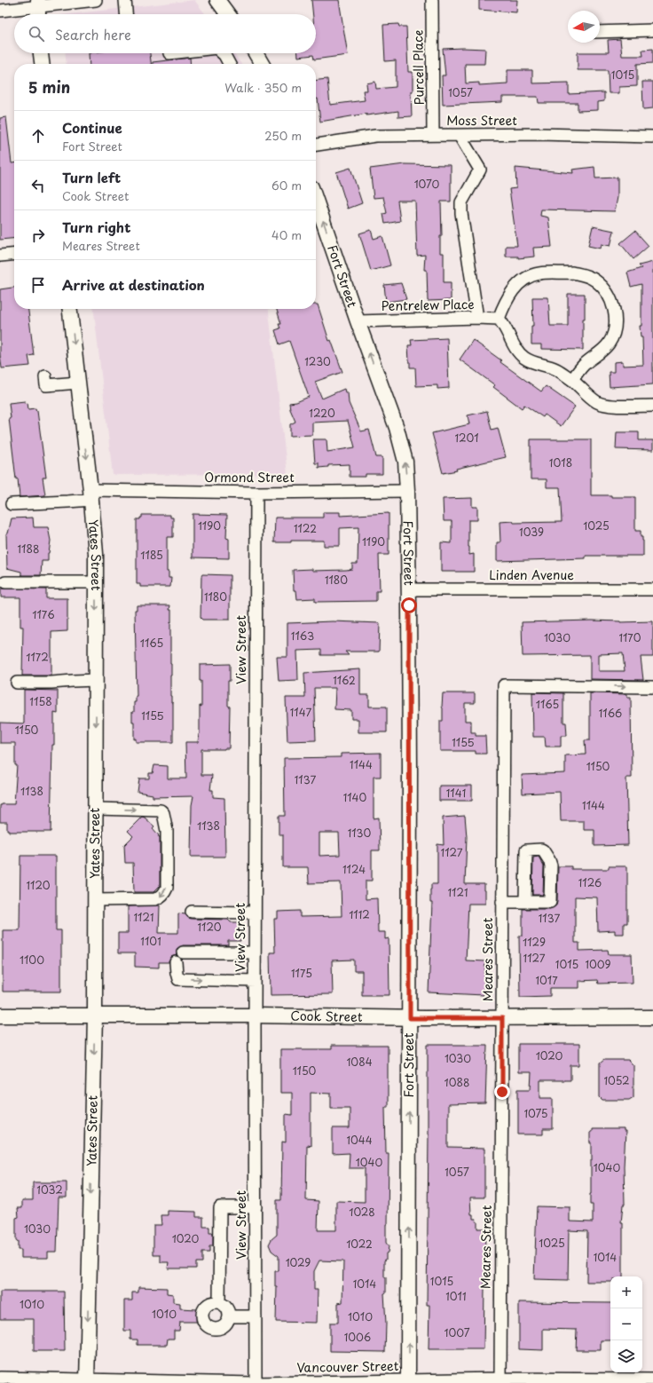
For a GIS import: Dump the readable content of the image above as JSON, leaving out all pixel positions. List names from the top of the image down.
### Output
{
  "streets": {
    "main road": ["Fort Street", "Yates Street", "Cook Street"],
    "street": [
      "Purcell Place",
      "Moss Street",
      "Pentrelew Place",
      "Ormond Street",
      "Linden Avenue",
      "View Street",
      "Meares Street",
      "Vancouver Street"
    ]
  },
  "crossings": [
    ["Purcell Place", "Moss Street"],
    ["Fort Street", "Pentrelew Place"],
    ["Fort Street", "Ormond Street"],
    ["Fort Street", "Linden Avenue"],
    ["Fort Street", "Cook Street"],
    ["Fort Street", "Vancouver Street"],
    ["Ormond Street", "Yates Street"],
    ["Ormond Street", "View Street"],
    ["Yates Street", "Cook Street"],
    ["Yates Street", "Vancouver Street"],
    ["View Street", "Cook Street"],
    ["View Street", "Vancouver Street"],
    ["Meares Street", "Cook Street"],
    ["Meares Street", "Vancouver Street"]
  ],
  "one_way": ["Fort Street", "Yates Street"],
  "house_numbers": [
    "1015",
    "1057",
    "1070",
    "1230",
    "1220",
    "1201",
    "1018",
    "1190",
    "1025",
    "1122",
    "1039",
    "1190",
    "1188",
    "1185",
    "1180",
    "1180",
    "1176",
    "1163",
    "1030",
    "1170",
    "1165",
    "1172",
    "1162",
    "1158",
    "1165",
    "1147",
    "1166",
    "1155",
    "1150",
    "1155",
    "1144",
    "1150",
    "1137",
    "1138",
    "1141",
    "1140",
    "1144",
    "1138",
    "1130",
    "1127",
    "1124",
    "1126",
    "1120",
    "1121",
    "1112",
    "1121",
    "1137",
    "1120",
    "1101",
    "1129",
    "1127",
    "1100",
    "1015",
    "1009",
    "1175",
    "1017",
    "1020",
    "1030",
    "1084",
    "1150",
    "1052",
    "1088",
    "1075",
    "1044",
    "1040",
    "1040",
    "1057",
    "1032",
    "1028",
    "1030",
    "1020",
    "1025",
    "1022",
    "1014",
    "1029",
    "1015",
    "1014",
    "1011",
    "1010",
    "1010",
    "1010",
    "1007",
    "1006"
  ],
  "north": "left",
  "page": {
    "search": "Search here",
    "heading": ["5 min", "Walk · 350 m"],
    "list": [
      ["Continue", "Fort Street", "250 m"],
      ["Turn left", "Cook Street", "60 m"],
      ["Turn right", "Meares Street", "40 m"],
      "Arrive at destination"
    ],
    "map_buttons": ["+", "−"]
  }
}
